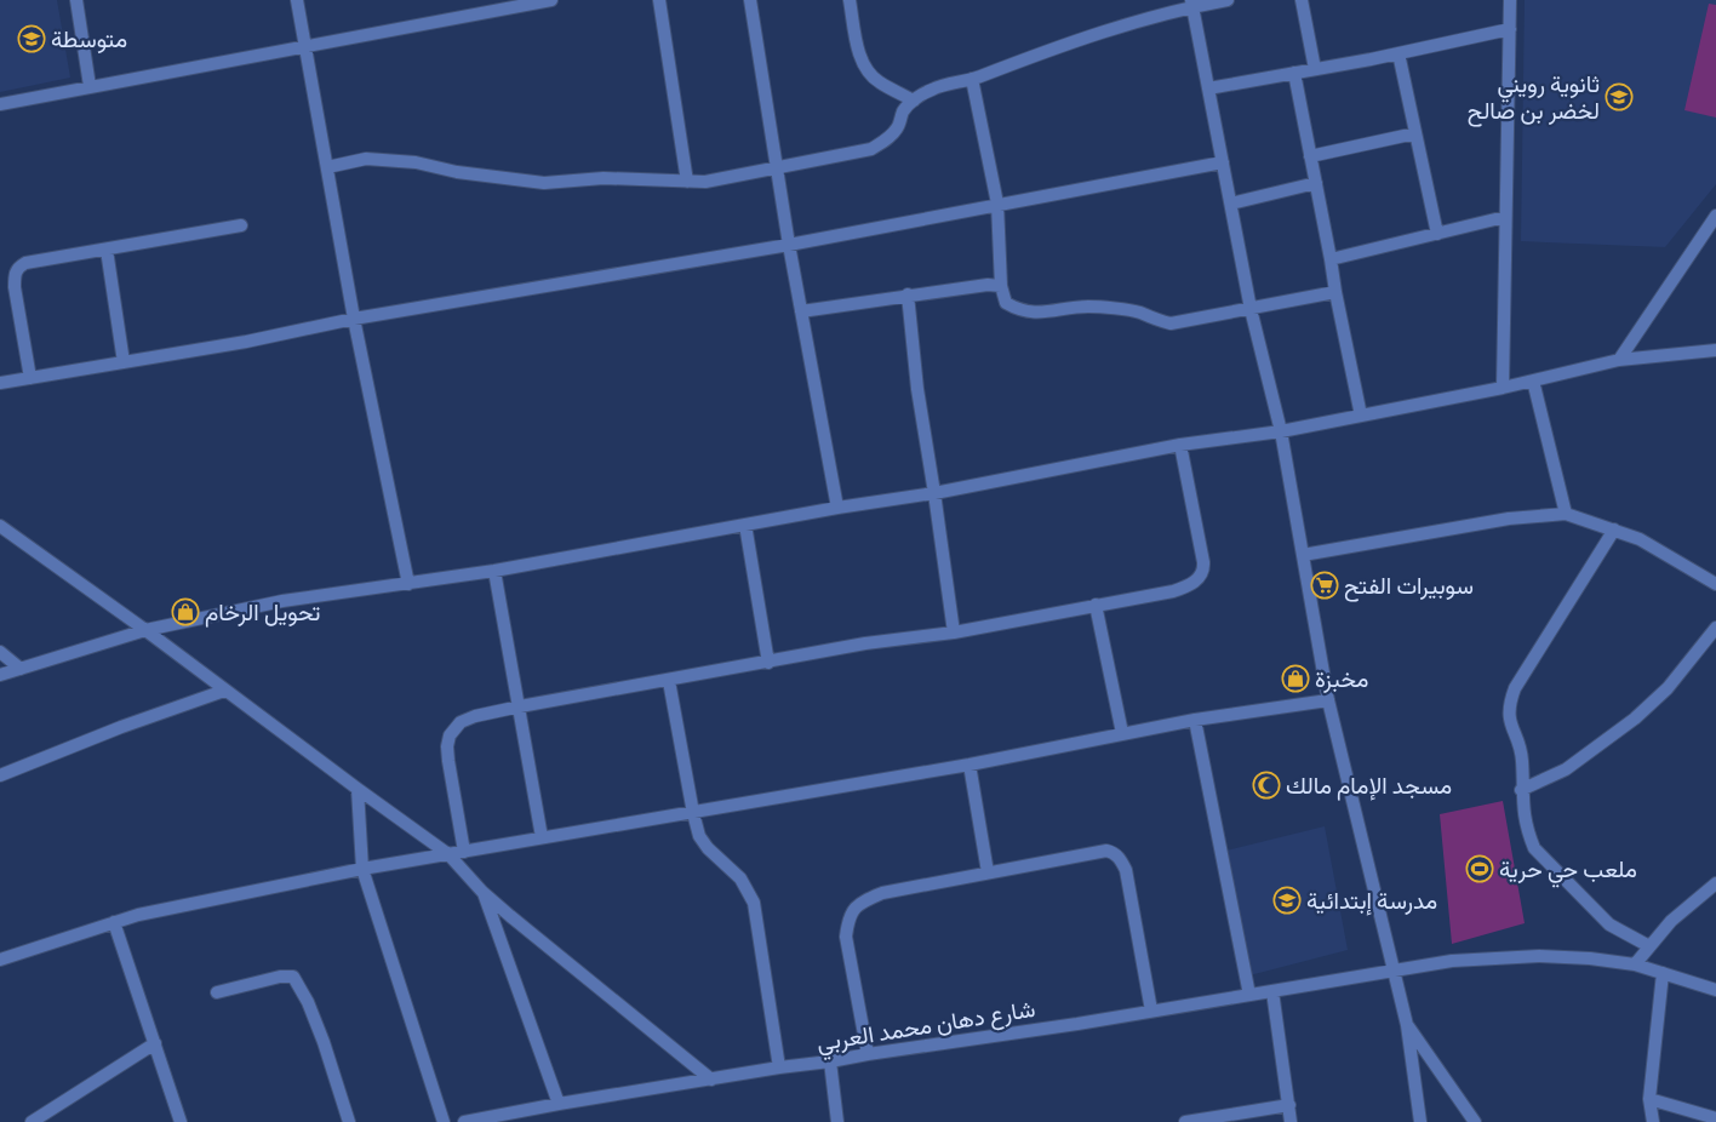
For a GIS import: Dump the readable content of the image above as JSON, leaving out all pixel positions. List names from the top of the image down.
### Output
{
  "streets": {
    "street": ["شارع دهان محمد العربي"]
  },
  "places": {
    "school or university": ["متوسطة", "ثانوية رويني لخضر بن صالح", "مدرسة إبتدائية"],
    "supermarket": ["سوبيرات الفتح"],
    "shop": ["تحويل الرخام", "مخبزة"],
    "mosque": ["مسجد الإمام مالك"],
    "sports": ["ملعب حي حرية"]
  }
}
